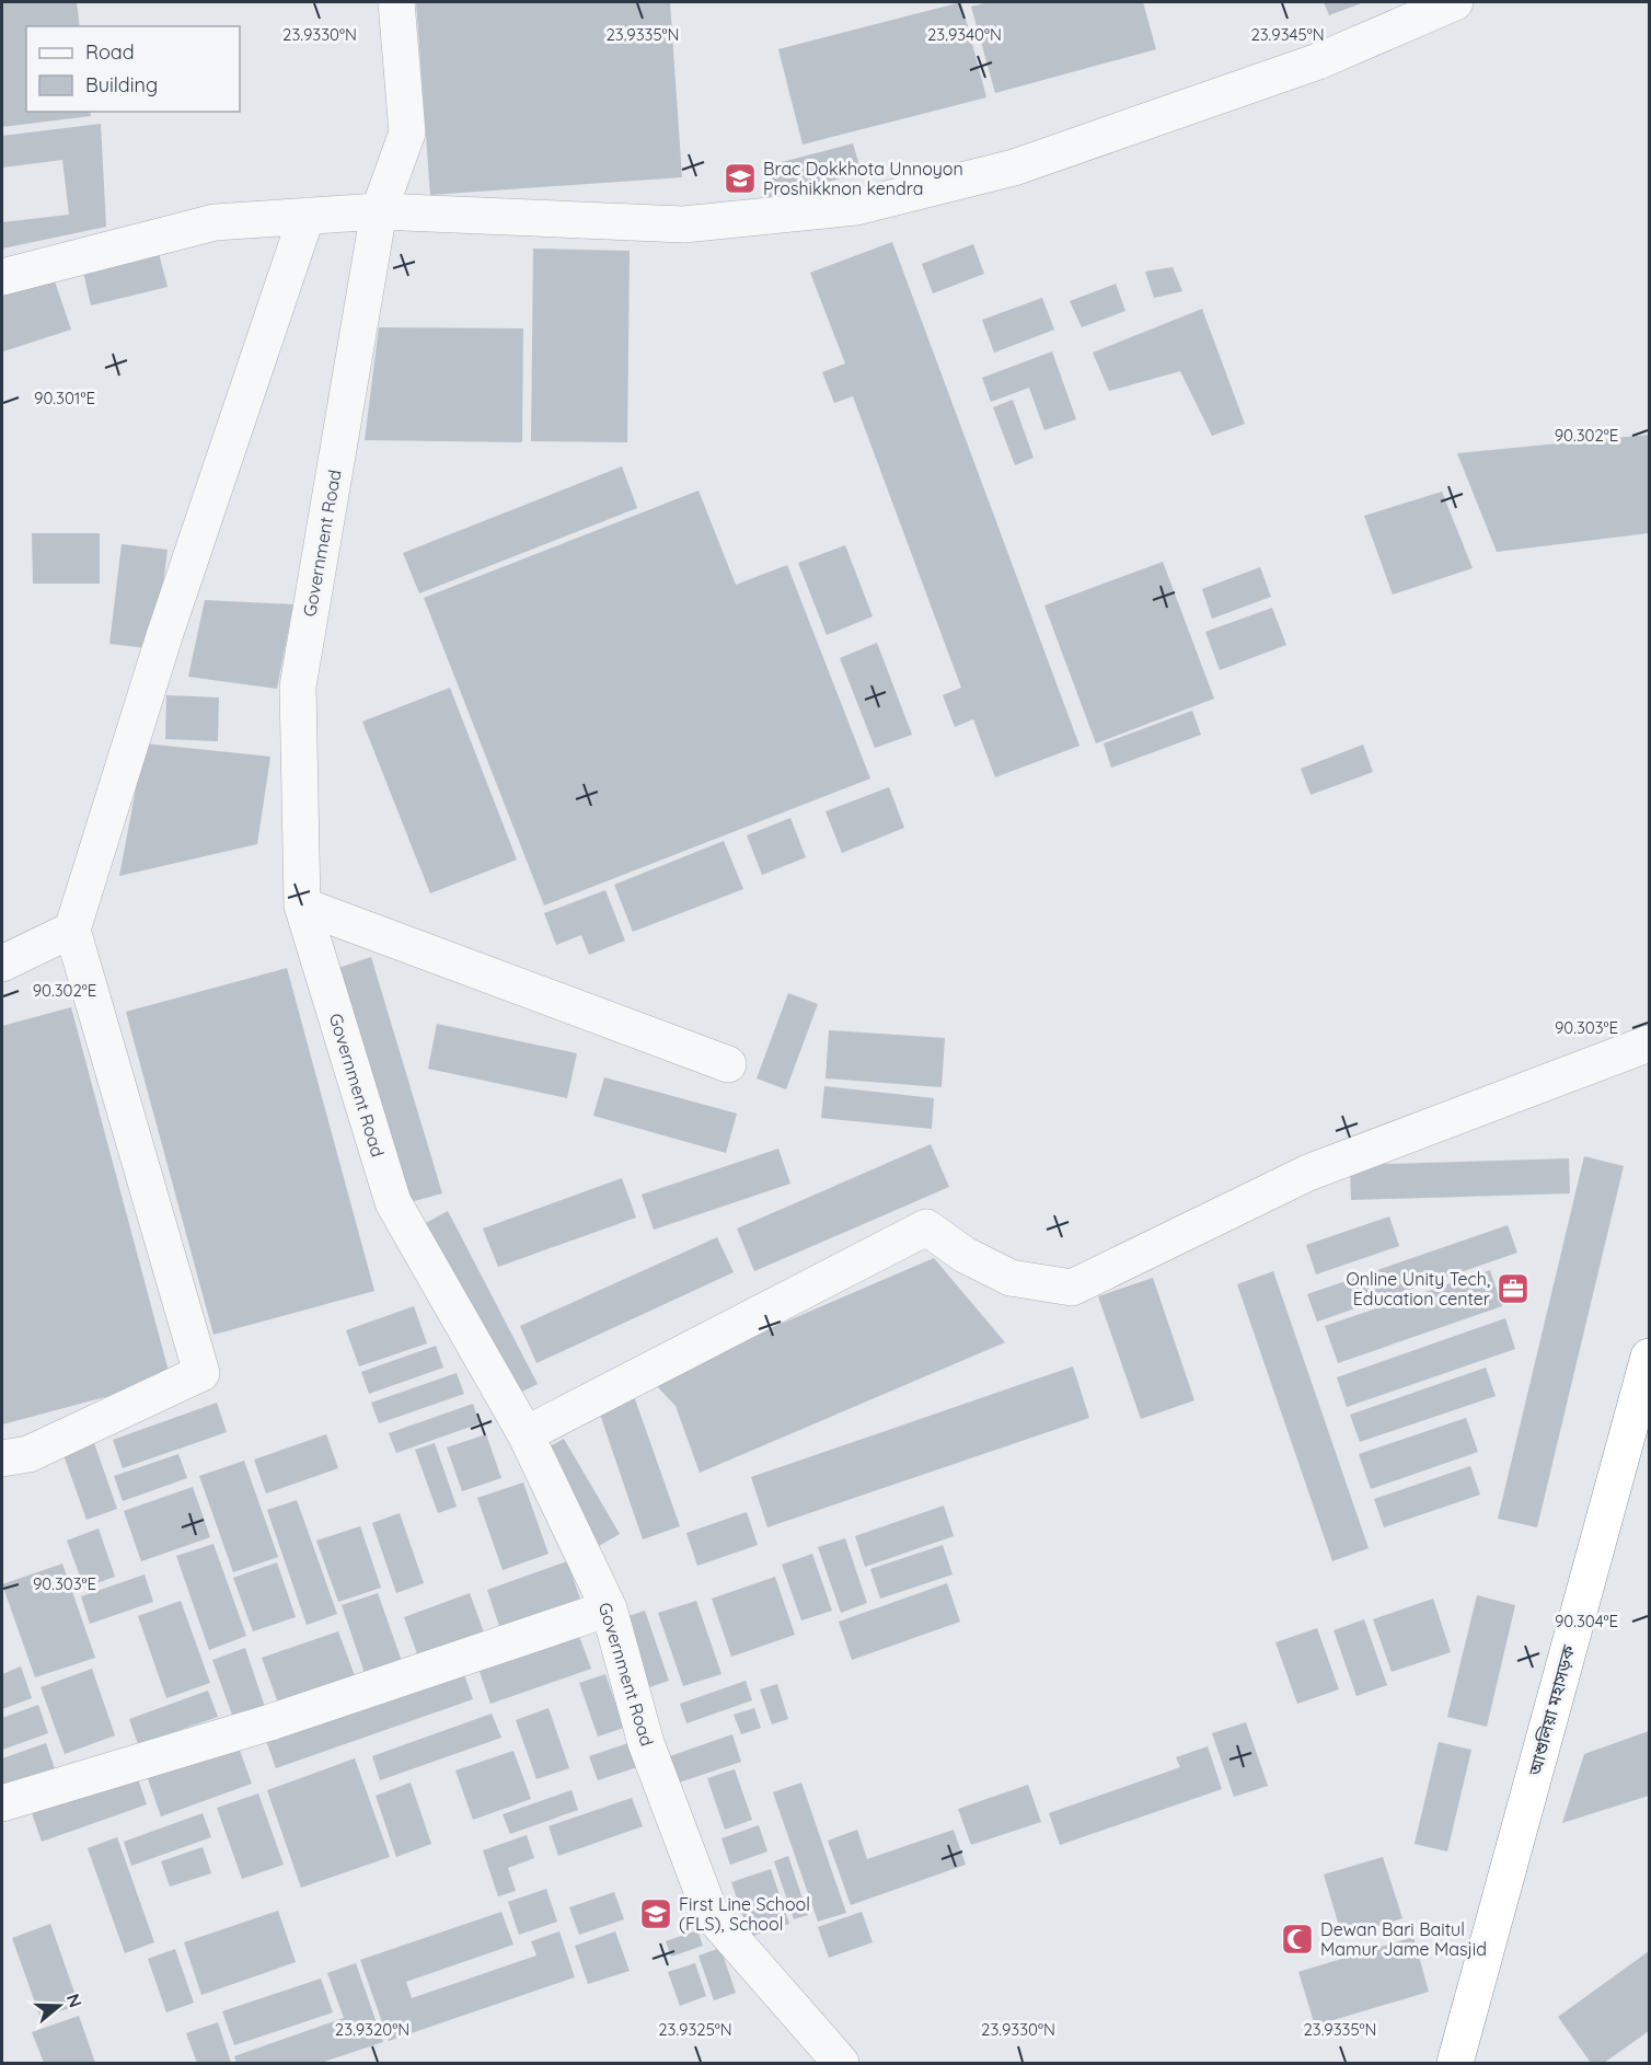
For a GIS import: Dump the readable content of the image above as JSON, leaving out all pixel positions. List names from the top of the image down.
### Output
{
  "streets": {
    "highway": ["আশুলিয়া মহাসড়ক"],
    "street": ["Government Road"]
  },
  "places": {
    "school or university": ["Brac Dokkhota Unnoyon Proshikknon kendra", "First Line School (FLS), School"],
    "office": ["Online Unity Tech, Education center"],
    "mosque": ["Dewan Bari Baitul Mamur Jame Masjid"]
  },
  "legend": ["Road", "Building"],
  "north": "right",
  "coordinates": [
    "23.9330°N",
    "23.9335°N",
    "23.9340°N",
    "23.9345°N",
    "90.301°E",
    "90.302°E",
    "90.303°E",
    "90.304°E",
    "23.9320°N",
    "23.9325°N"
  ]
}
